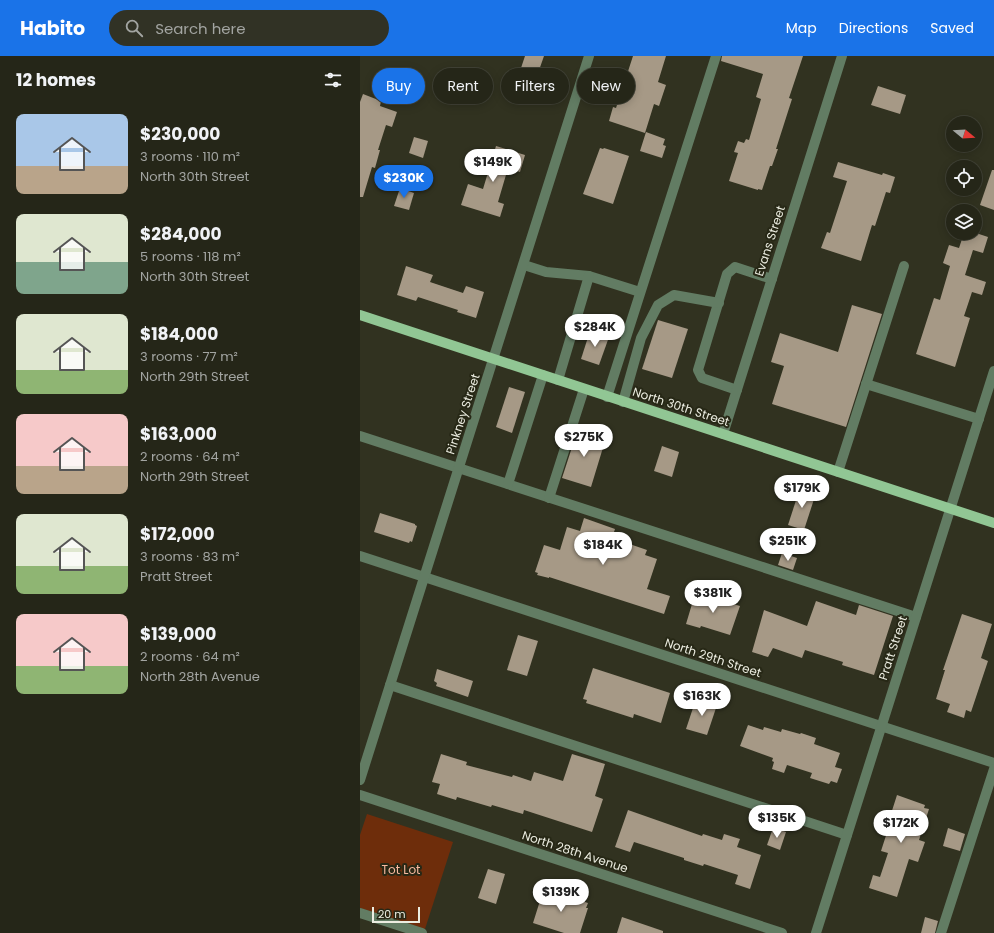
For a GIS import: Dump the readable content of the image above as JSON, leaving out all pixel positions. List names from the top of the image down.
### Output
{
  "streets": {
    "main road": ["North 30th Street"],
    "street": [
      "Evans Street",
      "Pinkney Street",
      "Pratt Street",
      "North 29th Street",
      "North 28th Avenue"
    ]
  },
  "crossings": [
    ["Evans Street", "North 30th Street"],
    ["North 30th Street", "Pinkney Street"],
    ["North 30th Street", "Pratt Street"],
    ["Pinkney Street", "North 29th Street"],
    ["Pratt Street", "North 29th Street"]
  ],
  "parks": ["Tot Lot"],
  "scale_bar": "20 m",
  "north": "right",
  "page": {
    "header": "Habito",
    "search": "Search here",
    "nav": ["Map", "Directions", "Saved"],
    "heading": "12 homes",
    "chip": [
      "Buy",
      "Rent",
      "Filters",
      "New"
    ],
    "list": [
      {
        "name": "$230,000",
        "note": "3 rooms · 110 m² · North 30th Street"
      },
      {
        "name": "$284,000",
        "note": "5 rooms · 118 m² · North 30th Street"
      },
      {
        "name": "$184,000",
        "note": "3 rooms · 77 m² · North 29th Street"
      },
      {
        "name": "$163,000",
        "note": "2 rooms · 64 m² · North 29th Street"
      },
      {
        "name": "$172,000",
        "note": "3 rooms · 83 m² · Pratt Street"
      },
      {
        "name": "$139,000",
        "note": "2 rooms · 64 m² · North 28th Avenue"
      }
    ],
    "price": [
      "$149K",
      "$230K",
      "$284K",
      "$275K",
      "$179K",
      "$251K",
      "$184K",
      "$381K",
      "$163K",
      "$135K",
      "$172K",
      "$139K"
    ],
    "scale": "20 m"
  }
}
